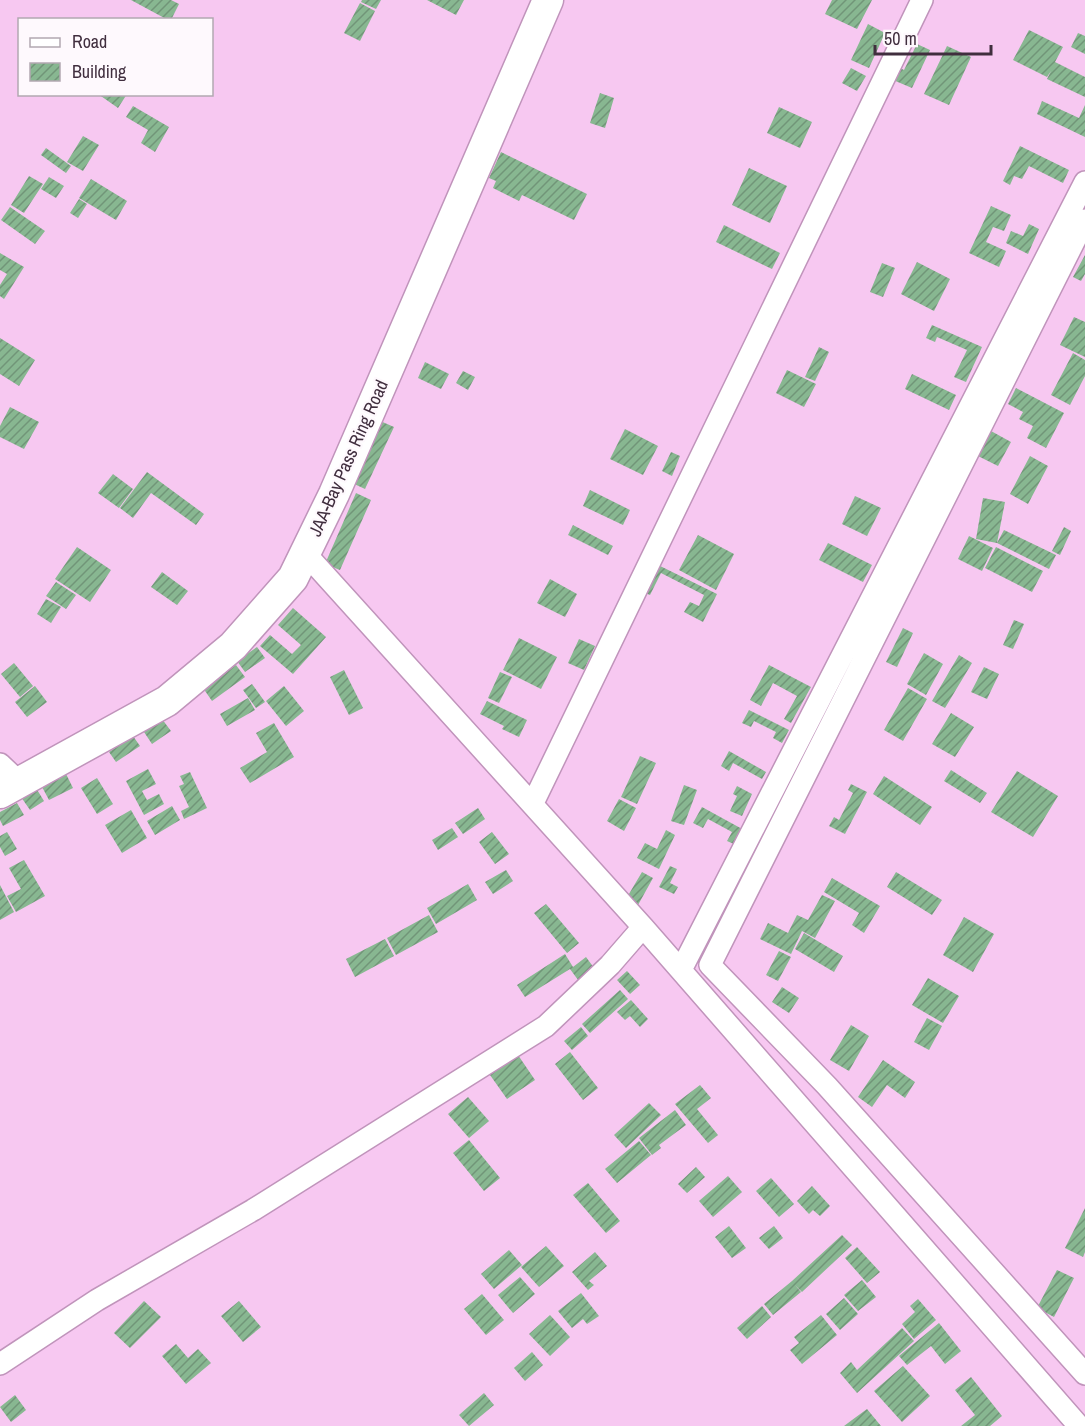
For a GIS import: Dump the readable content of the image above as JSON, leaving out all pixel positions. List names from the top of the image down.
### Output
{
  "streets": {
    "highway": ["JAA-Bay Pass Ring Road"]
  },
  "legend": ["Road", "Building"],
  "scale_bar": "50 m"
}
